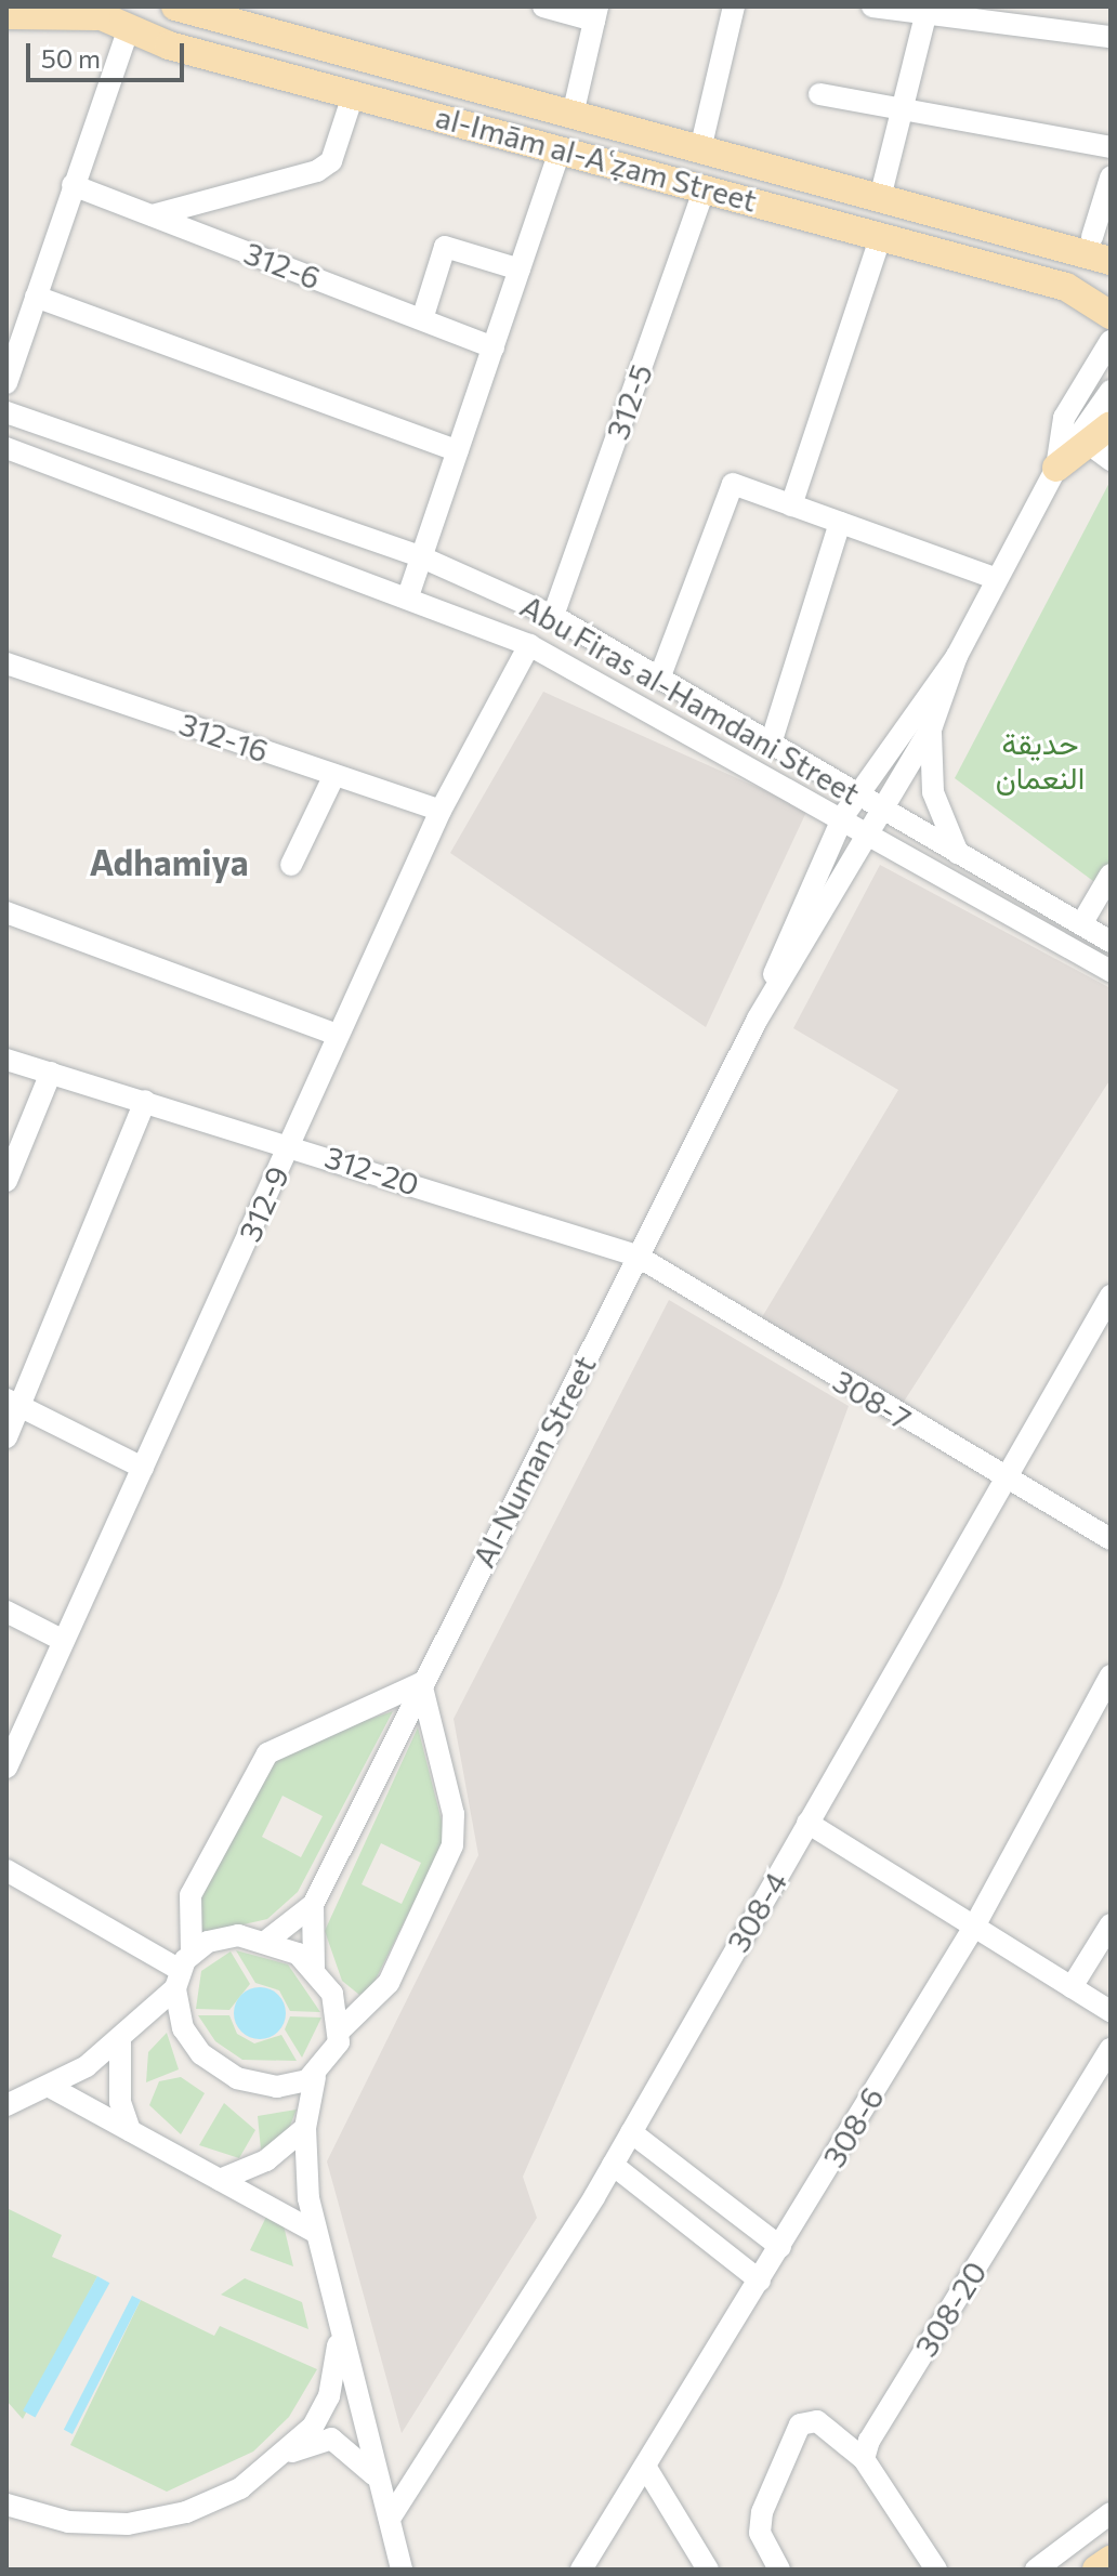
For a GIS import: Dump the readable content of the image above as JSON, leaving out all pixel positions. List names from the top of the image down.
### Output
{
  "streets": {
    "main road": ["al-Imām al-Aʿẓam Street"],
    "street": [
      "312-6",
      "312-5",
      "Abu Firas al-Hamdani Street",
      "312-16",
      "312-20",
      "312-9",
      "308-7",
      "Al-Numan Street",
      "308-4",
      "308-6",
      "308-20"
    ]
  },
  "crossings": [
    ["al-Imām al-Aʿẓam Street", "312-5"],
    ["312-5", "Abu Firas al-Hamdani Street"],
    ["Abu Firas al-Hamdani Street", "312-9"],
    ["Abu Firas al-Hamdani Street", "Al-Numan Street"],
    ["312-16", "312-9"],
    ["312-20", "312-9"],
    ["312-20", "308-7"],
    ["312-20", "Al-Numan Street"],
    ["308-7", "Al-Numan Street"],
    ["308-7", "308-4"]
  ],
  "districts": ["Adhamiya"],
  "parks": ["حديقة النعمان"],
  "scale_bar": "50 m"
}
